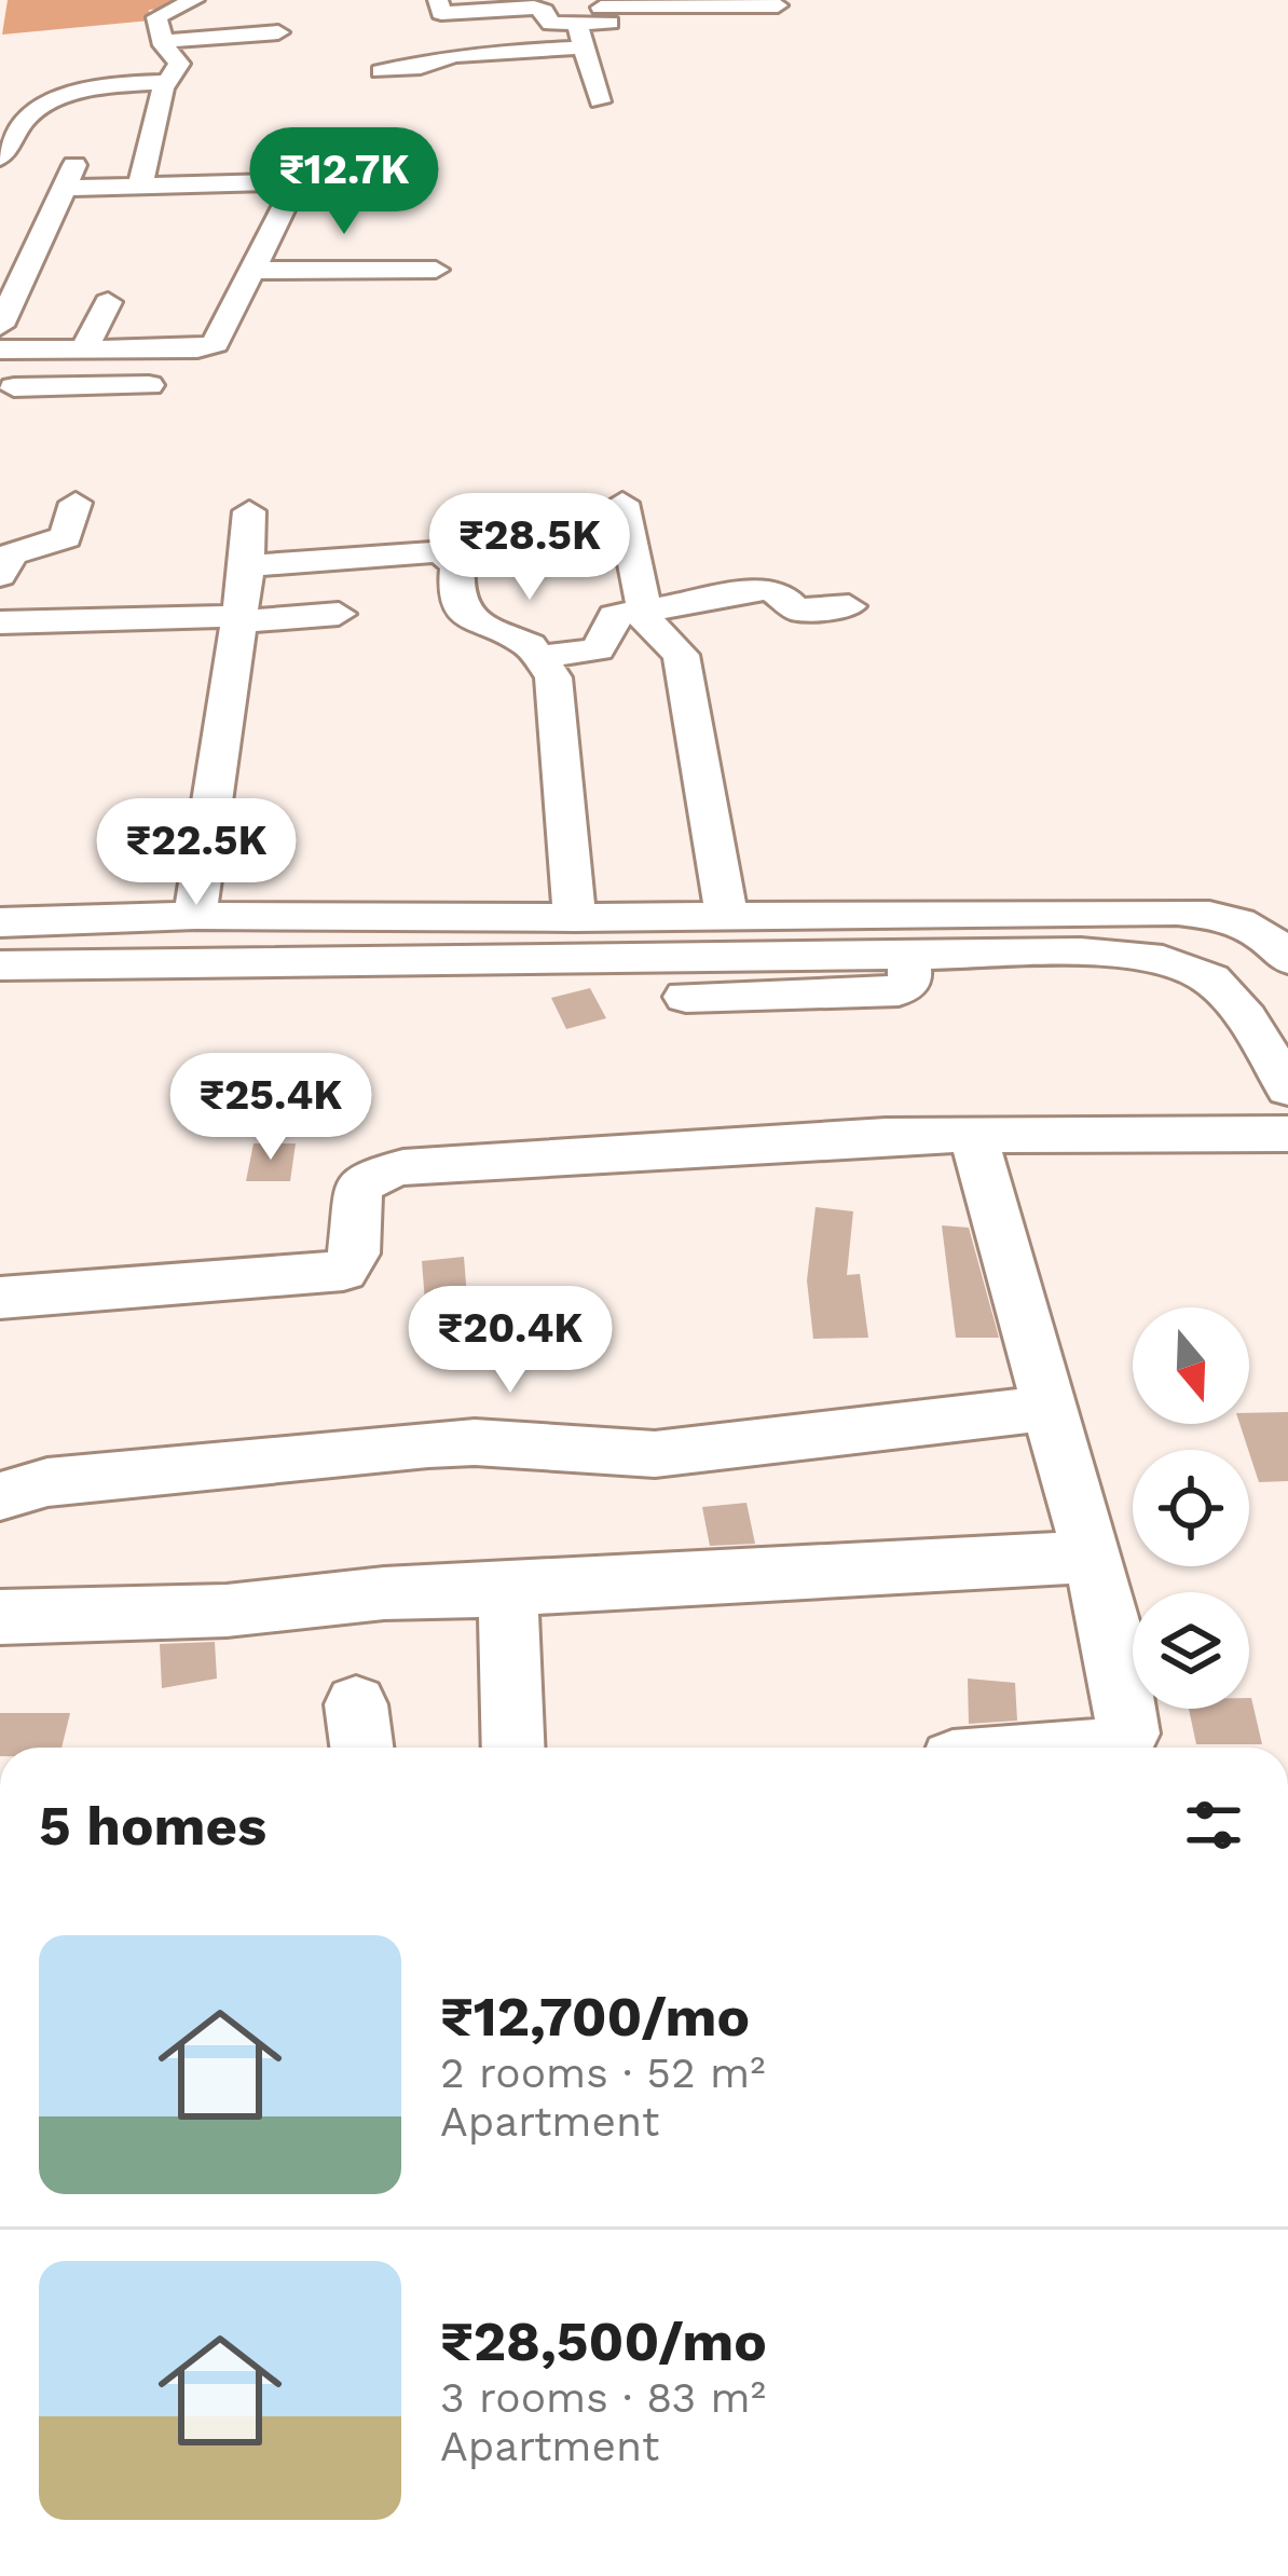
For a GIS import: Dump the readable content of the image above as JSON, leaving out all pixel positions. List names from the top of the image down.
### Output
{
  "north": "bottom",
  "page": {
    "price": [
      "₹12.7K",
      "₹28.5K",
      "₹22.5K",
      "₹25.4K",
      "₹20.4K"
    ],
    "heading": "5 homes",
    "list": [
      {
        "name": "₹12,700/mo",
        "note": "2 rooms · 52 m² · Apartment"
      },
      {
        "name": "₹28,500/mo",
        "note": "3 rooms · 83 m² · Apartment"
      }
    ]
  }
}
